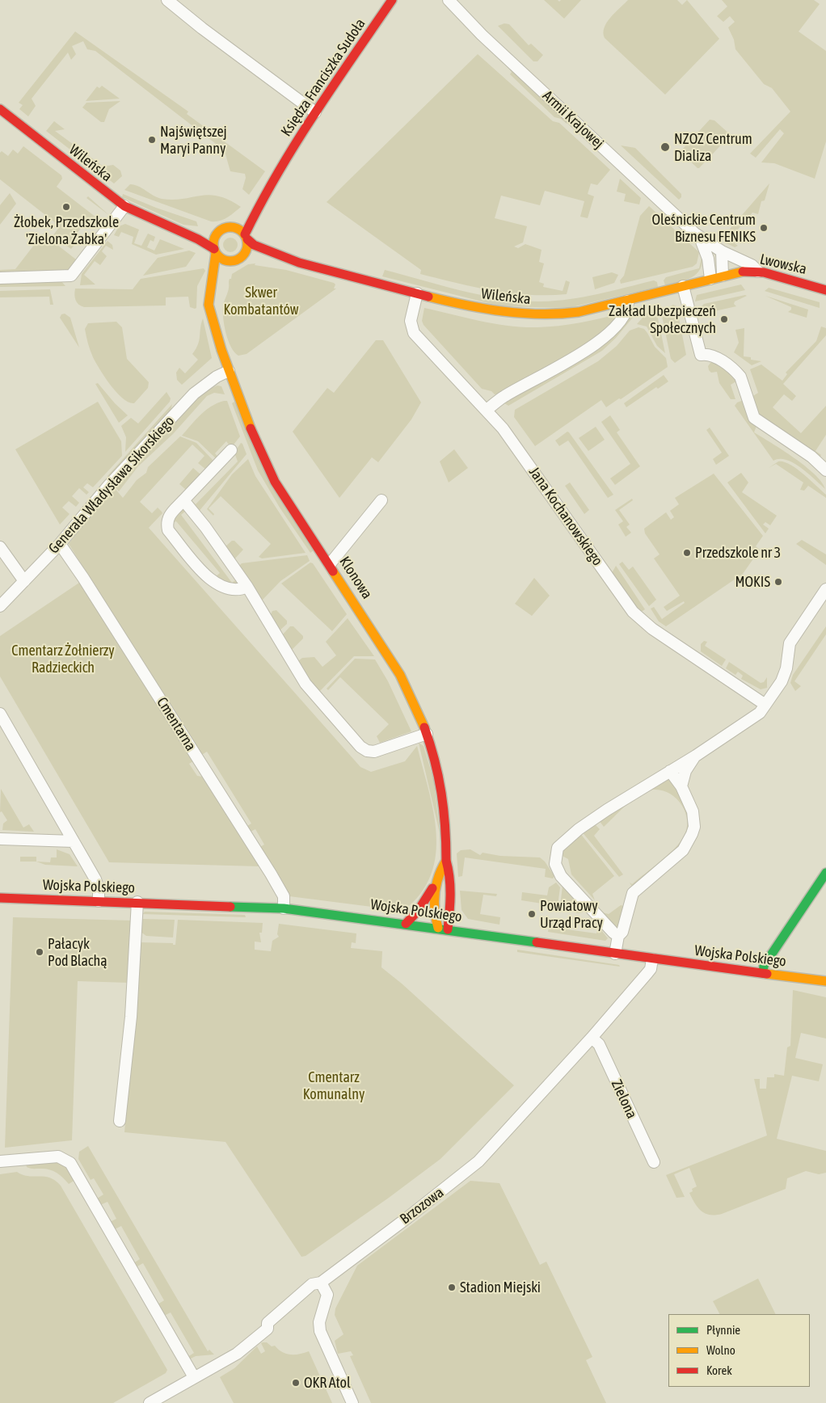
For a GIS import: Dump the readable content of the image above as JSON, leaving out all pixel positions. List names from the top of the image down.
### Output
{
  "streets": {
    "street": [
      "Księdza Franciszka Sudoła",
      "Armii Krajowej",
      "Wileńska",
      "Lwowska",
      "Generała Władysława Sikorskiego",
      "Jana Kochanowskiego",
      "Klonowa",
      "Cmentarna",
      "Wojska Polskiego",
      "Zielona",
      "Brzozowa"
    ]
  },
  "crossings": [
    ["Księdza Franciszka Sudoła", "Wileńska"],
    ["Księdza Franciszka Sudoła", "Klonowa"],
    ["Armii Krajowej", "Wileńska"],
    ["Armii Krajowej", "Lwowska"],
    ["Wileńska", "Lwowska"],
    ["Wileńska", "Jana Kochanowskiego"],
    ["Wileńska", "Klonowa"],
    ["Generała Władysława Sikorskiego", "Klonowa"],
    ["Generała Władysława Sikorskiego", "Cmentarna"],
    ["Klonowa", "Wojska Polskiego"],
    ["Cmentarna", "Wojska Polskiego"],
    ["Wojska Polskiego", "Brzozowa"],
    ["Zielona", "Brzozowa"]
  ],
  "parks": ["Skwer Kombatantów", "Cmentarz Żołnierzy Radzieckich", "Cmentarz Komunalny"],
  "places": [
    "Najświętszej Maryi Panny",
    "NZOZ Centrum Dializa",
    "Żłobek, Przedszkole 'Zielona Żabka'",
    "Oleśnickie Centrum Biznesu FENIKS",
    "Zakład Ubezpieczeń Społecznych",
    "Przedszkole nr 3",
    "MOKIS",
    "Powiatowy Urząd Pracy",
    "Pałacyk Pod Blachą",
    "Stadion Miejski",
    "OKR Atol"
  ],
  "legend": ["Płynnie", "Wolno", "Korek"]
}
